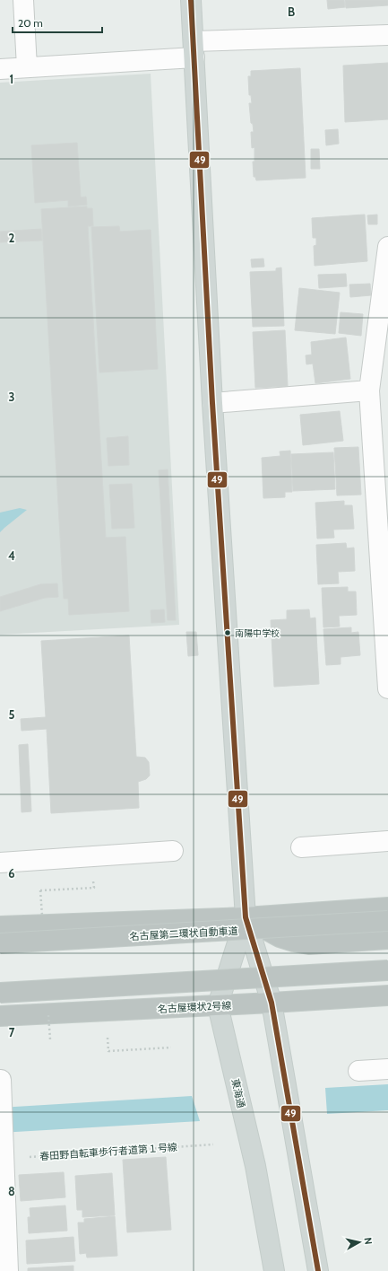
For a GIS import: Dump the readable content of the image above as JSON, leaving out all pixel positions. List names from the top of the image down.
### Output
{
  "streets": {
    "highway": ["名古屋第二環状自動車道", "名古屋環状2号線"],
    "main road": ["東海通"],
    "path": ["春田野自転車歩行者道第１号線"]
  },
  "crossings": [
    ["名古屋環状2号線", "東海通"]
  ],
  "places": ["南陽中学校"],
  "lines": ["transit line 49"],
  "scale_bar": "20 m",
  "north": "right",
  "grid": {
    "columns": ["B"],
    "rows": [
      "1",
      "2",
      "3",
      "4",
      "5",
      "6",
      "7",
      "8"
    ]
  }
}
